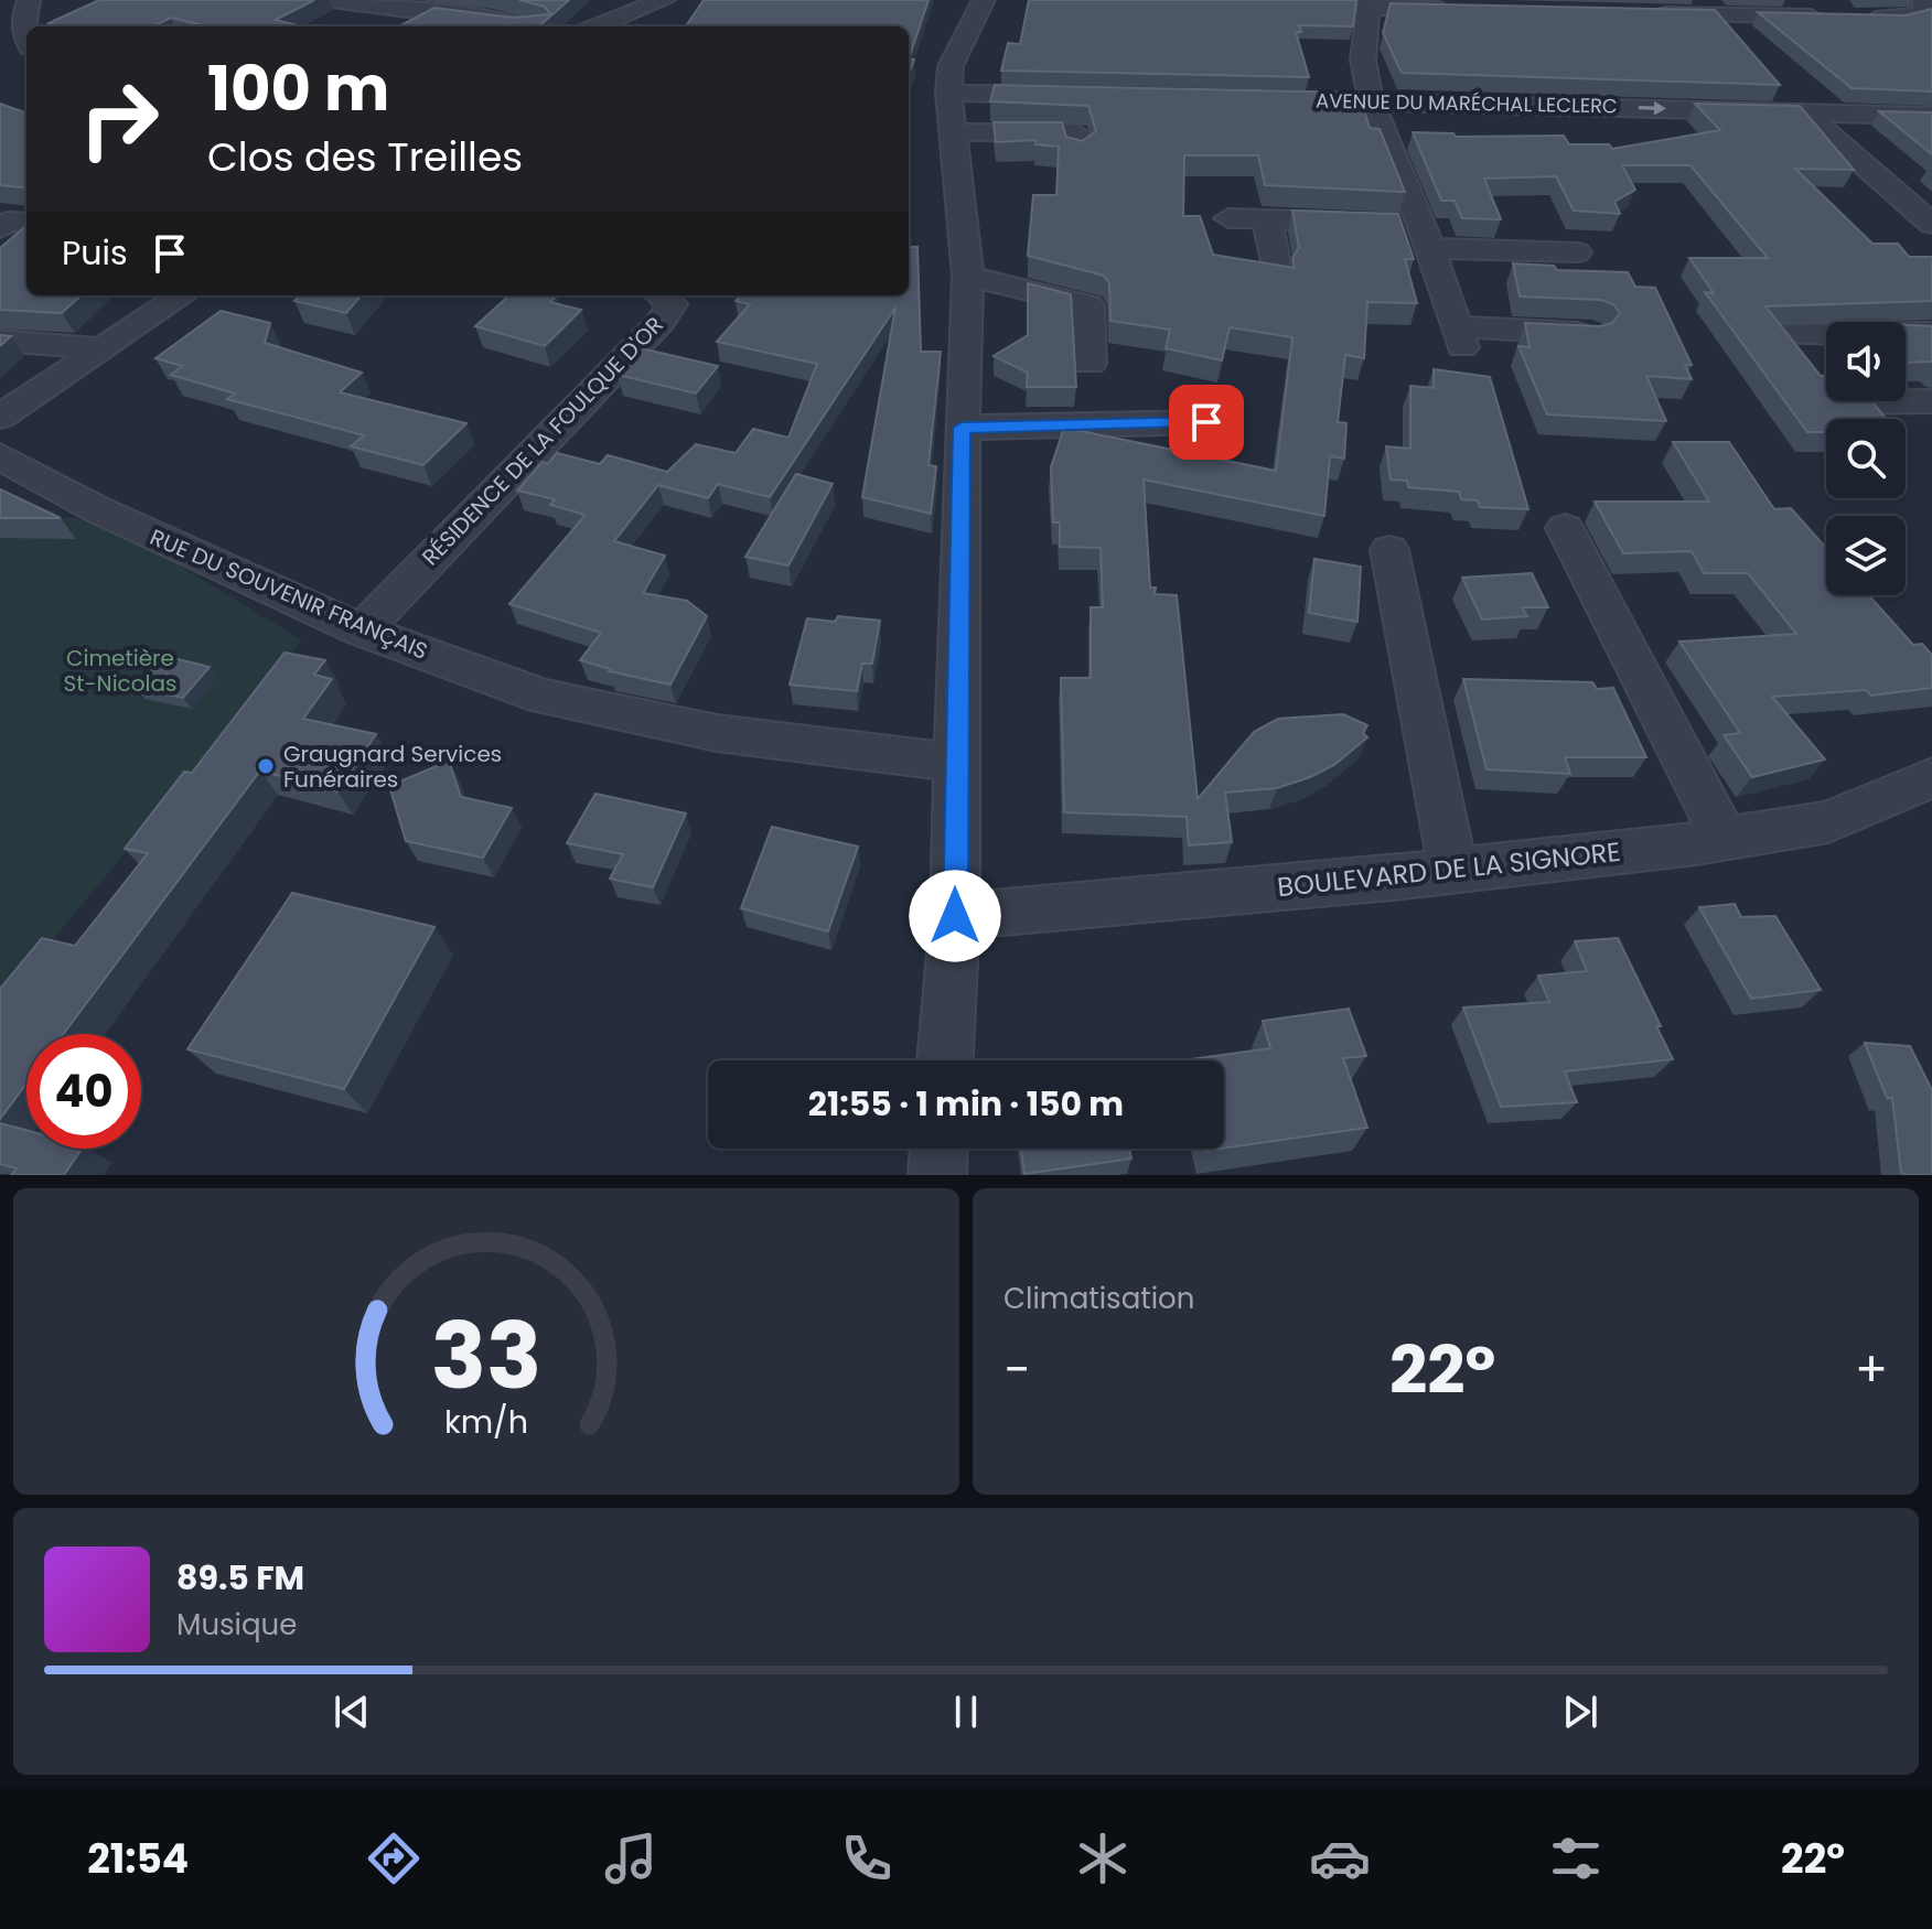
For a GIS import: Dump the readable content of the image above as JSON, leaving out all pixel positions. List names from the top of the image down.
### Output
{
  "streets": {
    "street": [
      "AVENUE DU MARÉCHAL LECLERC",
      "RÉSIDENCE DE LA FOULQUE D'OR",
      "RUE DU SOUVENIR FRANÇAIS",
      "BOULEVARD DE LA SIGNORE"
    ]
  },
  "crossings": [
    ["RÉSIDENCE DE LA FOULQUE D'OR", "RUE DU SOUVENIR FRANÇAIS"]
  ],
  "parks": ["Cimetière St-Nicolas"],
  "places": ["Graugnard Services Funéraires"],
  "page": {
    "turn": ["100 m", "Clos des Treilles"],
    "then": "Puis",
    "limit": "40",
    "trip": "21:55 · 1 min · 150 m",
    "tile": "Climatisation",
    "heat": ["−", "22°", "+"],
    "song": ["89.5 FM", "Musique"],
    "tabs": ["21:54", "22°"],
    "gauge": ["33", "km/h"]
  }
}
